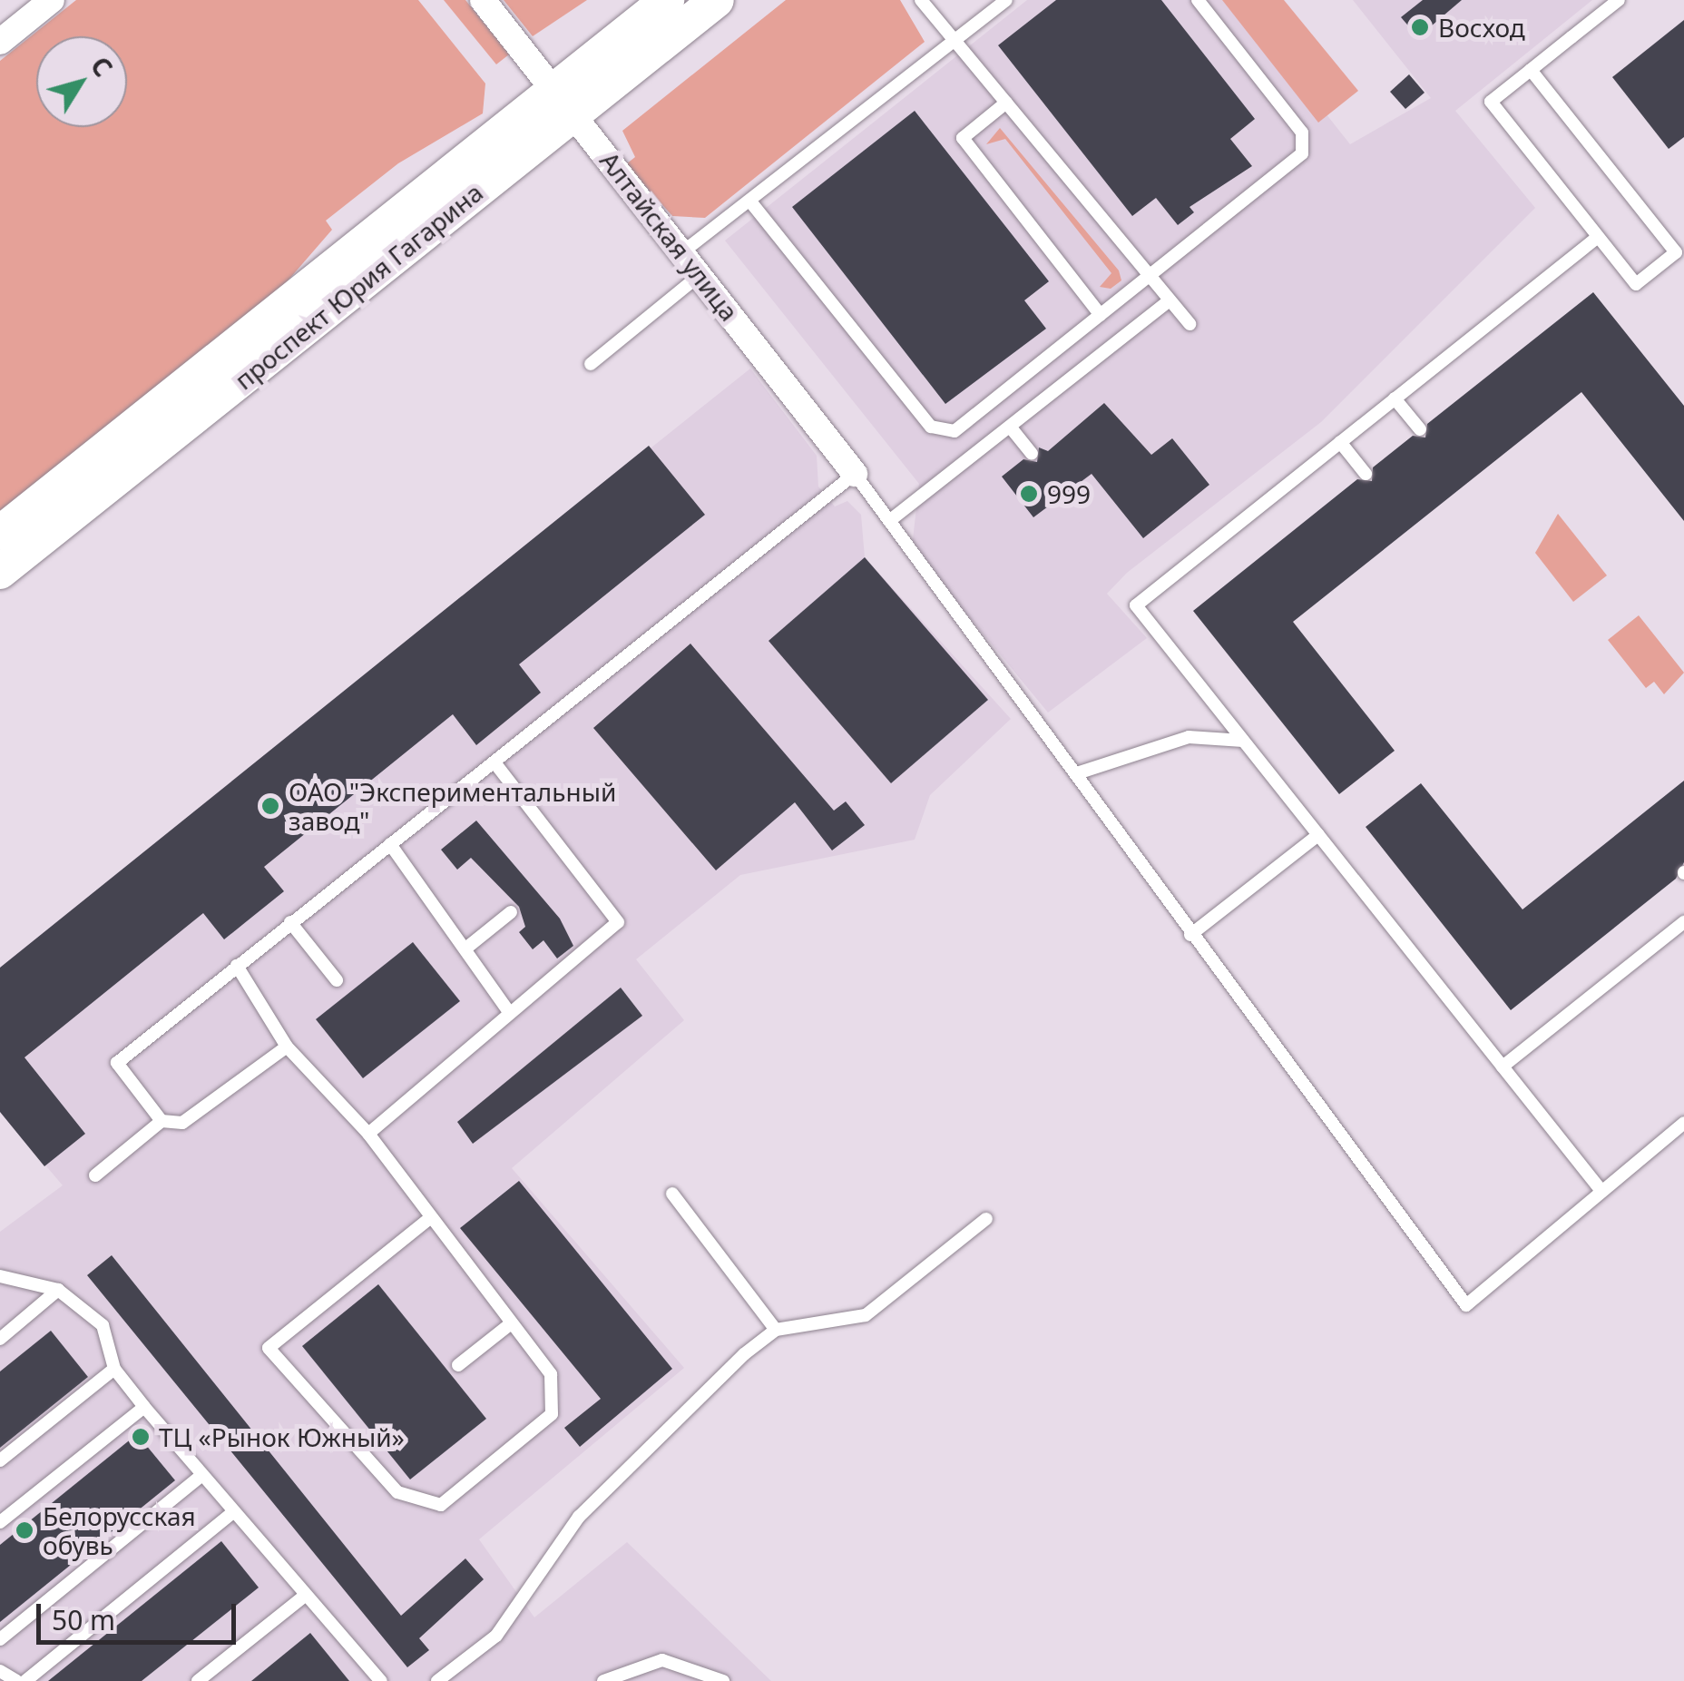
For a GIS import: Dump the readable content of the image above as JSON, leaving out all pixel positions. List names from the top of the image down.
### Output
{
  "streets": {
    "main road": ["проспект Юрия Гагарина"],
    "street": ["Алтайская улица"]
  },
  "crossings": [
    ["Алтайская улица", "проспект Юрия Гагарина"]
  ],
  "places": [
    "Восход",
    "999",
    "ОАО \"Экспериментальный завод\"",
    "ТЦ «Рынок Южный»",
    "Белорусская обувь"
  ],
  "scale_bar": "50 m",
  "north": "top right"
}
